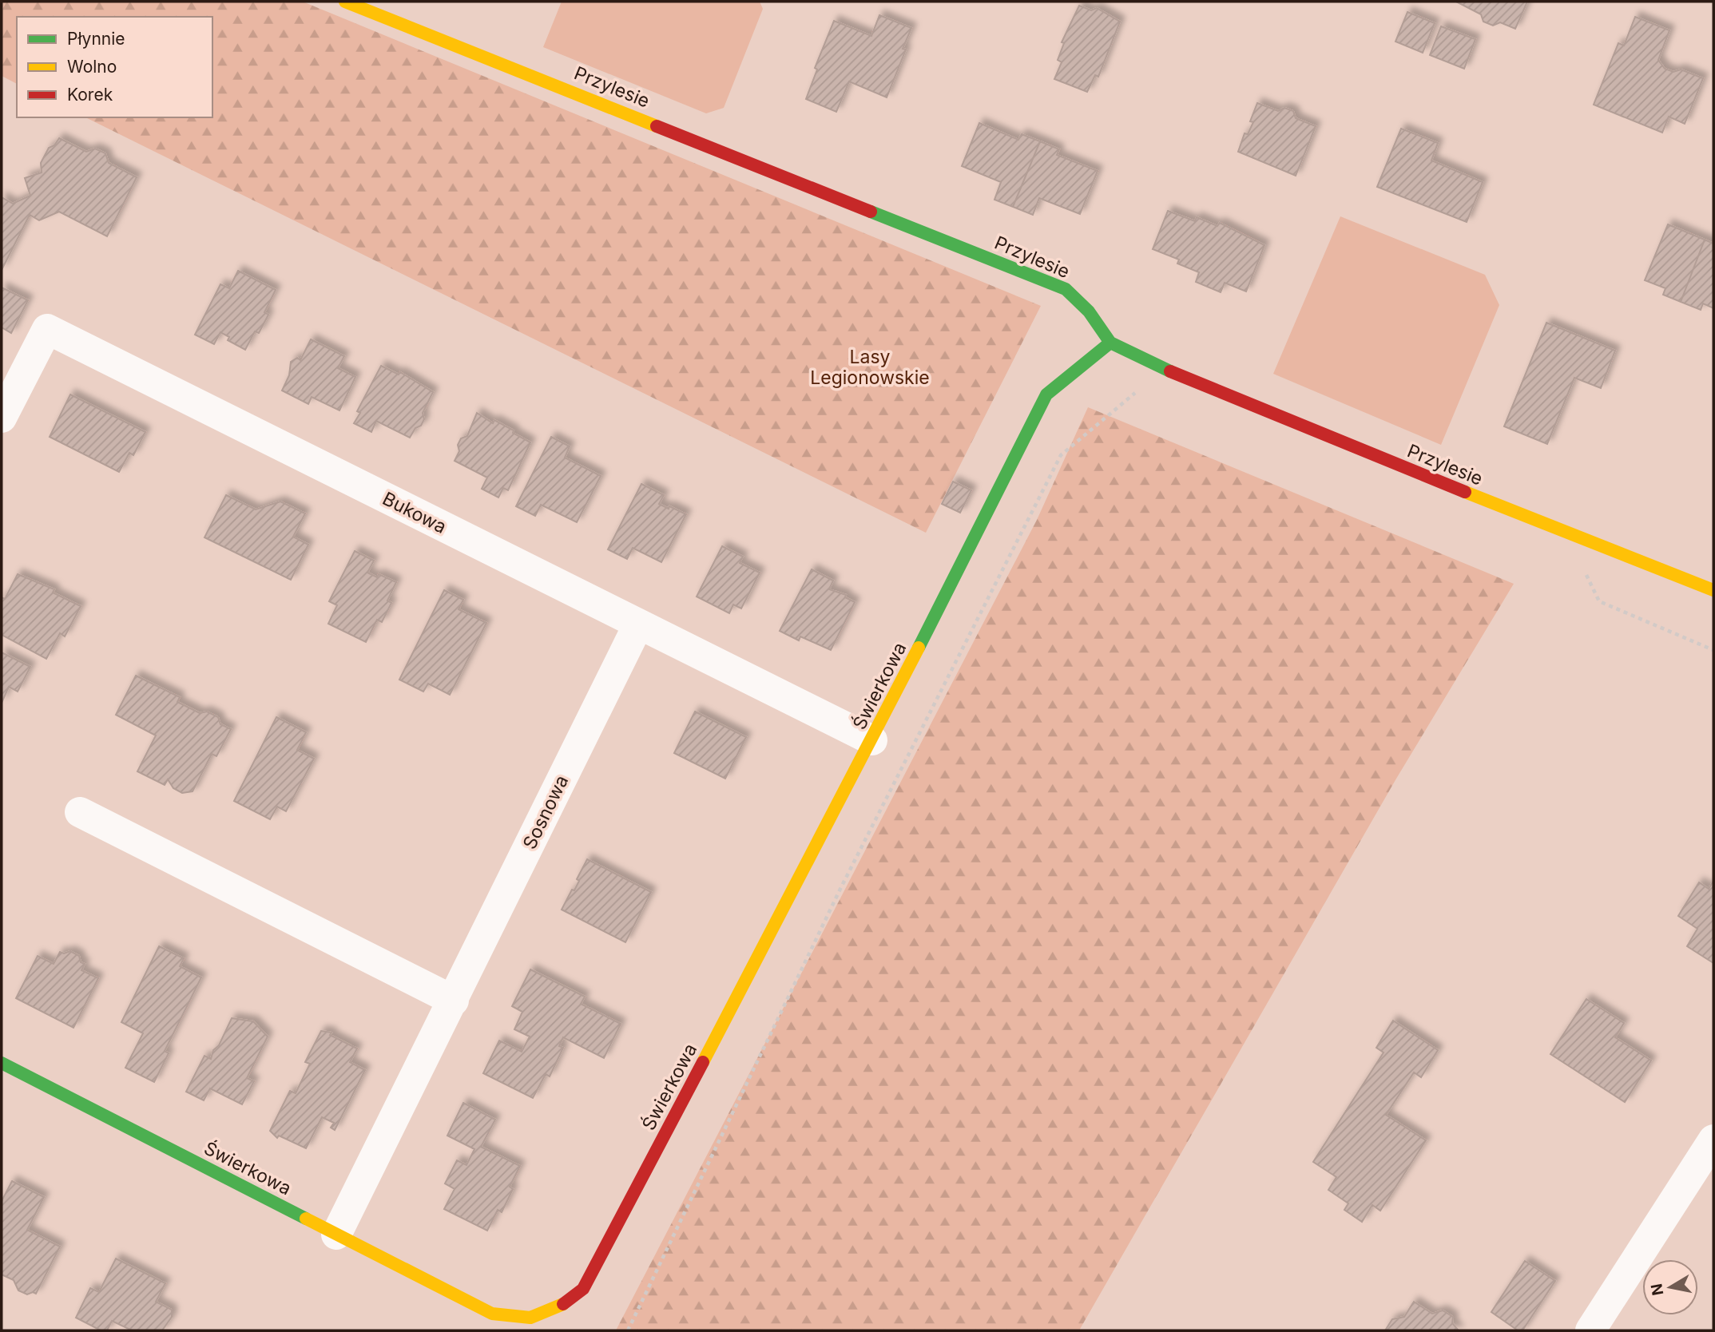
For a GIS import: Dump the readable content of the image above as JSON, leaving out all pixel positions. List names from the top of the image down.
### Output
{
  "streets": {
    "street": [
      "Przylesie",
      "Bukowa",
      "Świerkowa",
      "Sosnowa"
    ]
  },
  "crossings": [
    ["Przylesie", "Świerkowa"],
    ["Bukowa", "Świerkowa"],
    ["Bukowa", "Sosnowa"],
    ["Świerkowa", "Sosnowa"]
  ],
  "parks": ["Lasy Legionowskie"],
  "legend": ["Płynnie", "Wolno", "Korek"],
  "north": "left"
}
